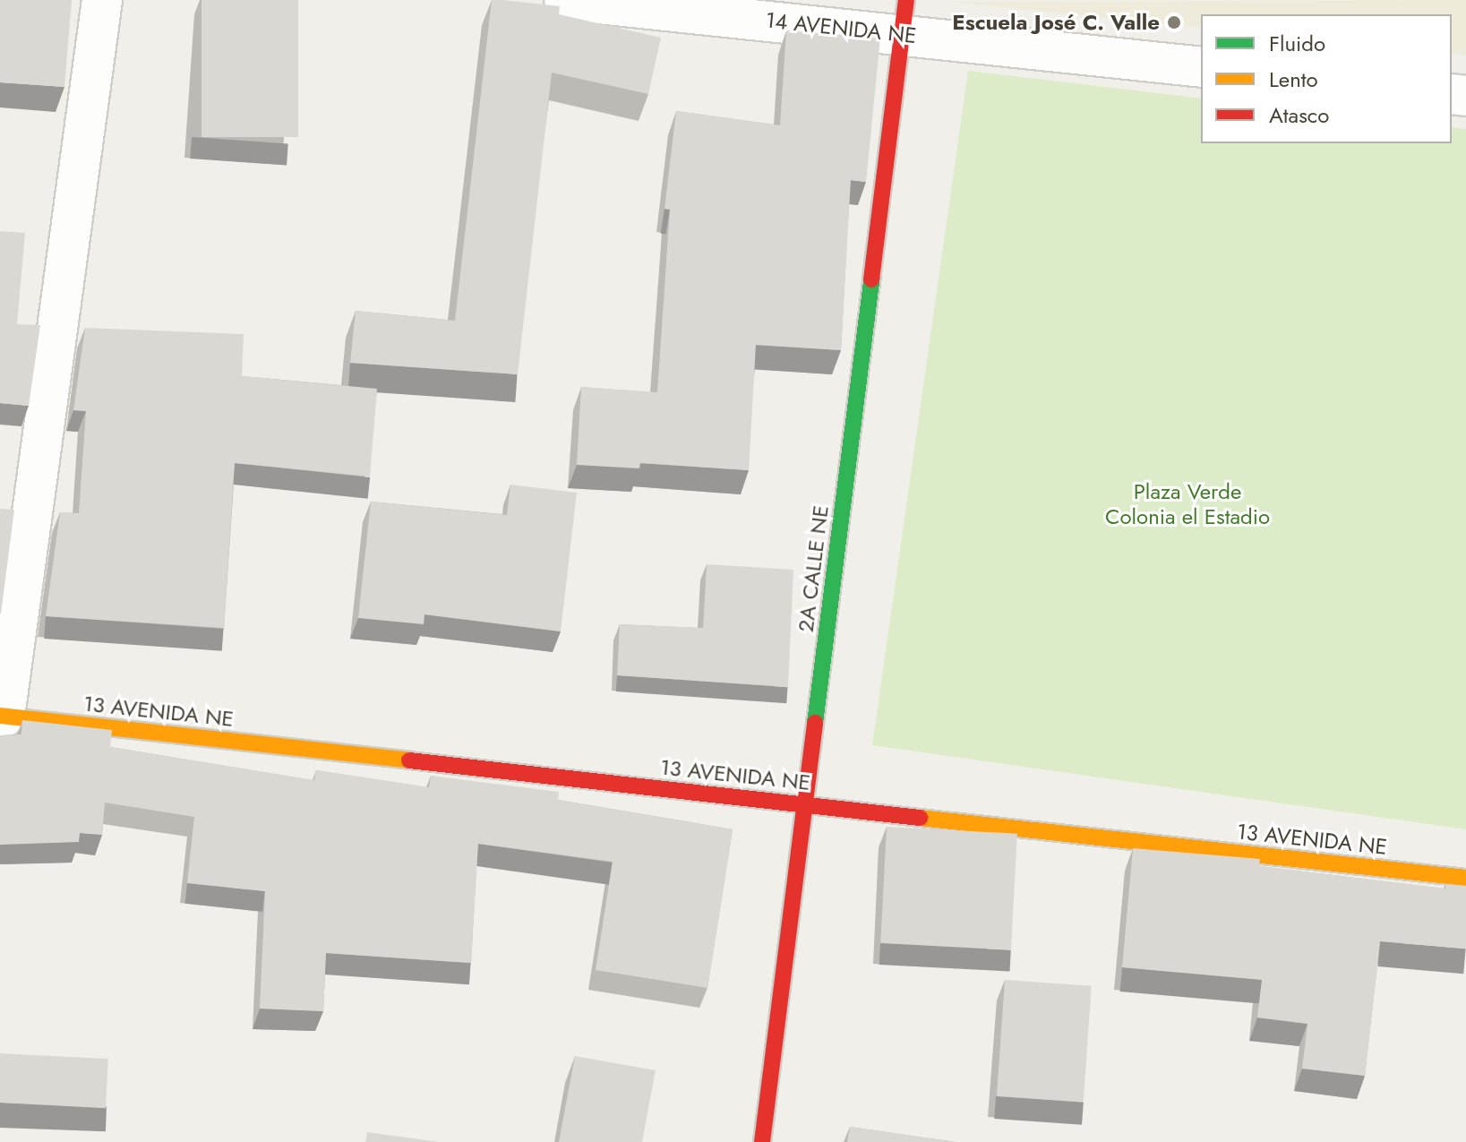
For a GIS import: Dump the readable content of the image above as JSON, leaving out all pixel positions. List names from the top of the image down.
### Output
{
  "streets": {
    "street": ["14 AVENIDA NE", "2A CALLE NE", "13 AVENIDA NE"]
  },
  "crossings": [
    ["14 AVENIDA NE", "2A CALLE NE"],
    ["2A CALLE NE", "13 AVENIDA NE"]
  ],
  "parks": ["Plaza Verde Colonia el Estadio"],
  "places": ["Escuela José C. Valle"],
  "legend": ["Fluido", "Lento", "Atasco"]
}
